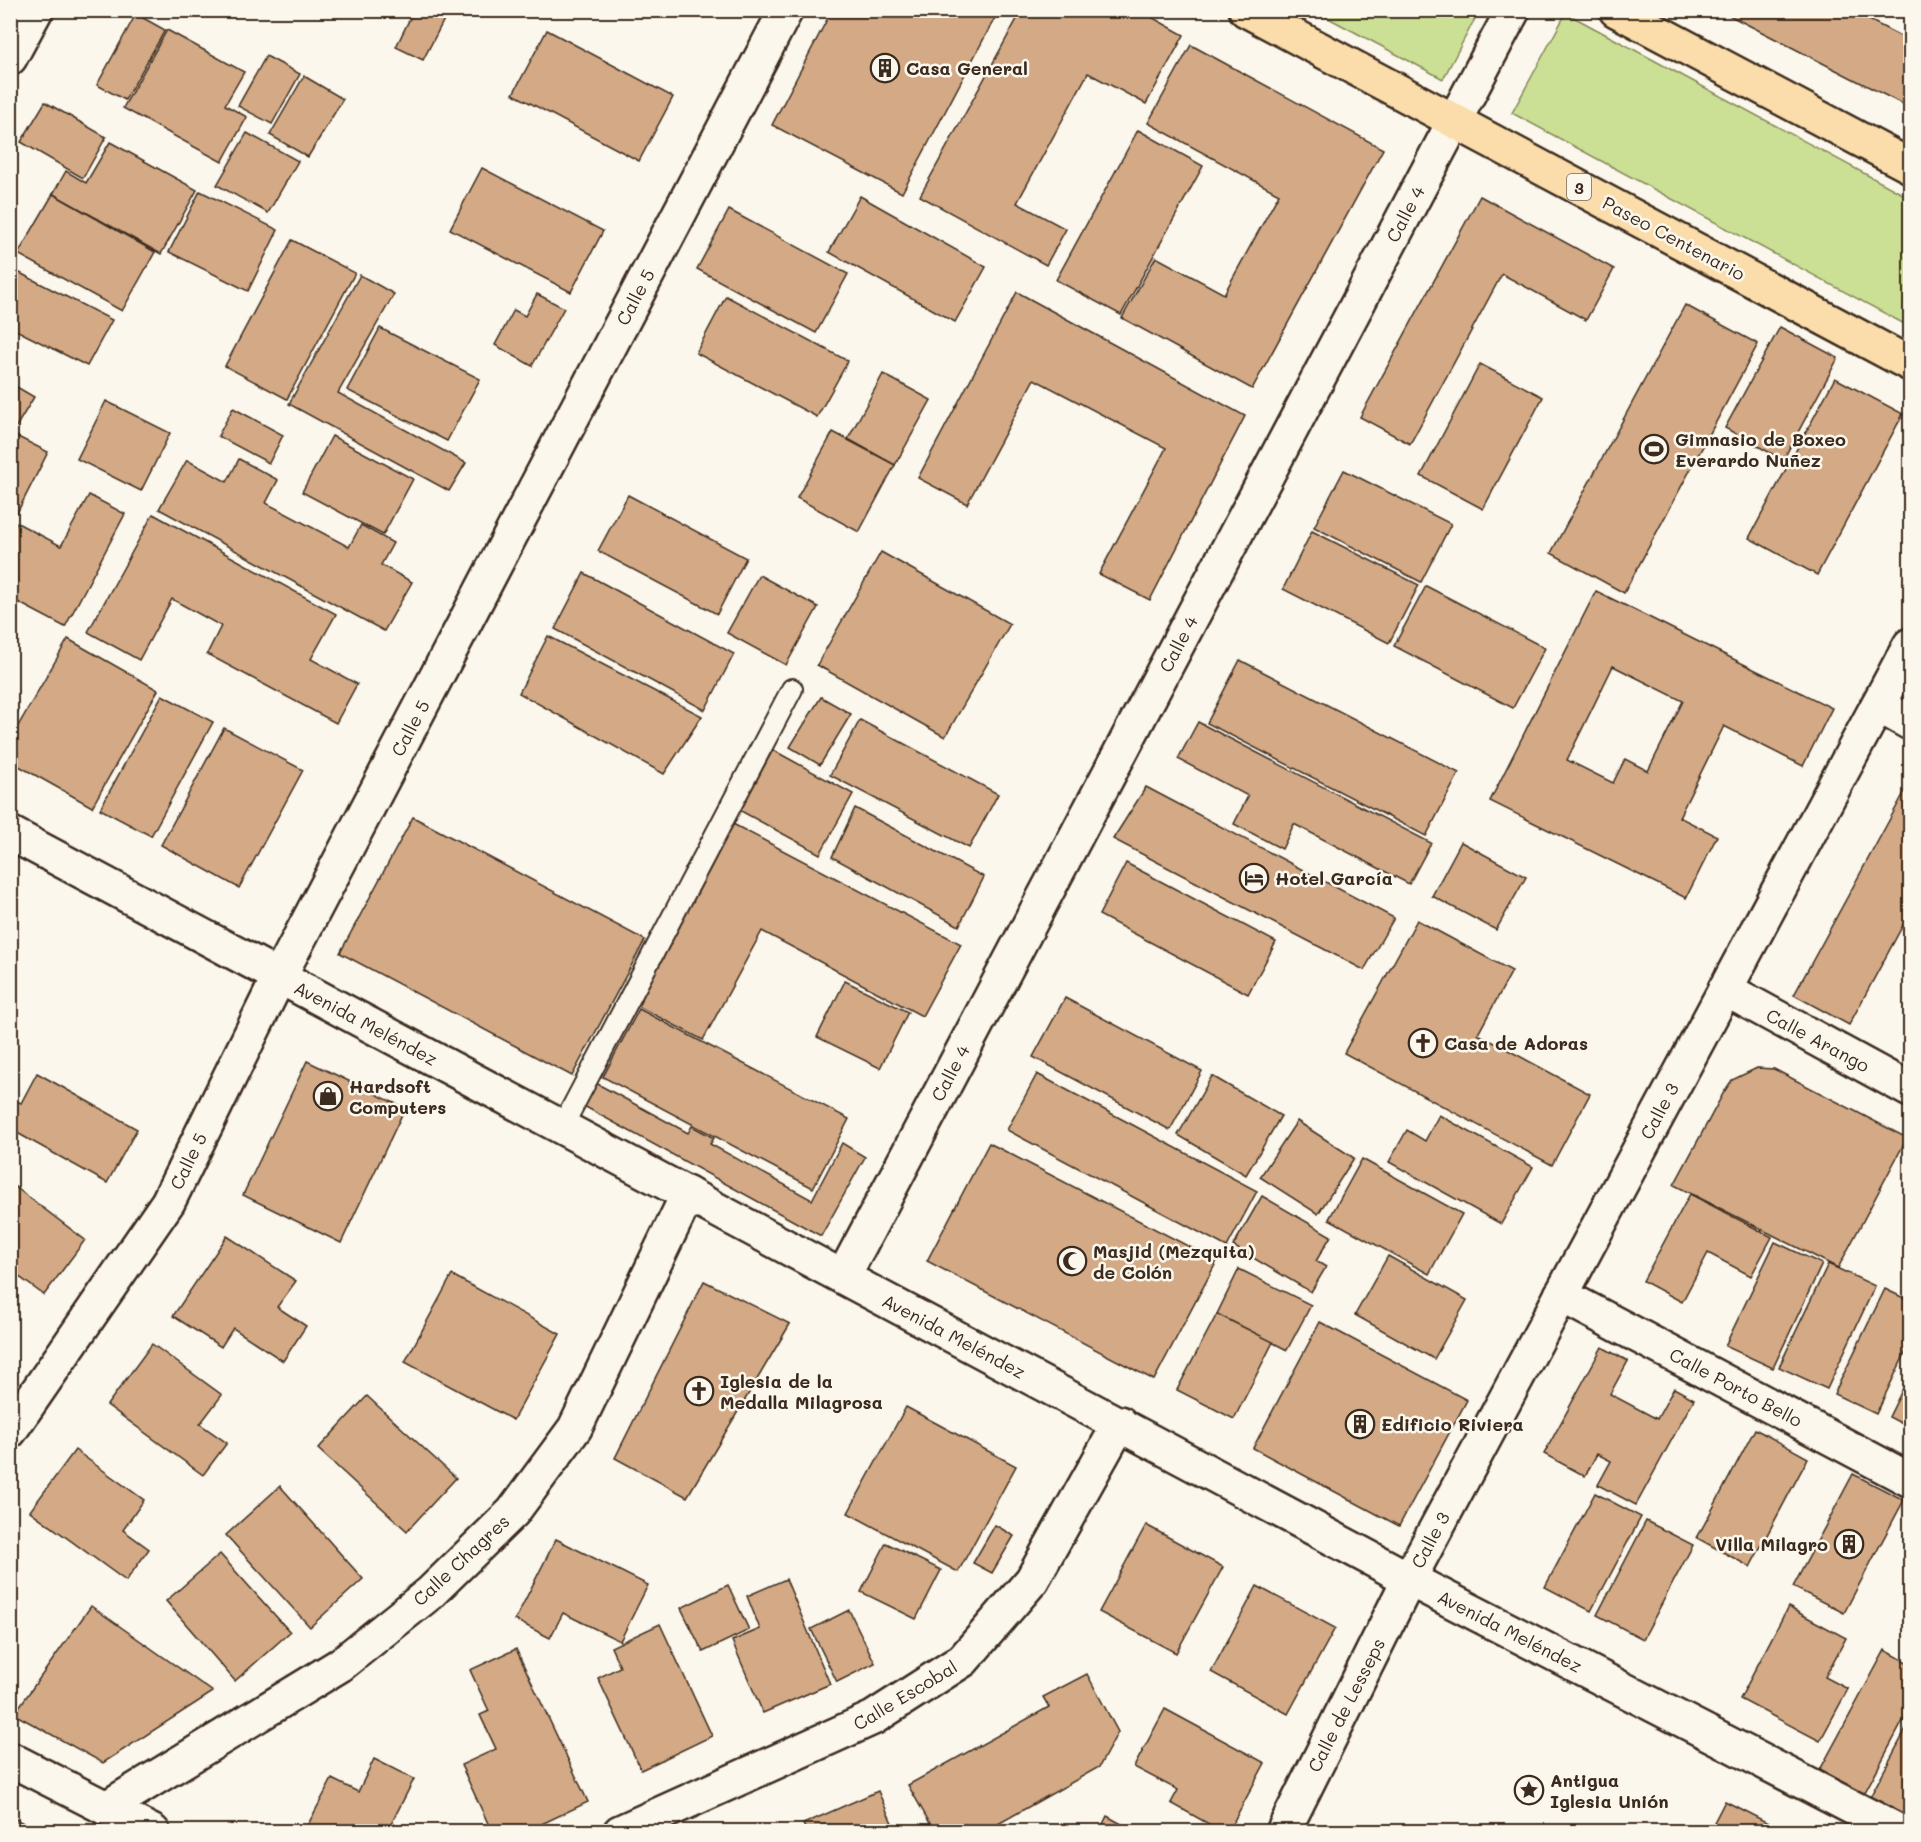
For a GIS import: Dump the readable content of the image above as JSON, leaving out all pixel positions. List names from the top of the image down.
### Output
{
  "streets": {
    "main road": ["3", "Paseo Centenario"],
    "street": [
      "Calle 4",
      "Calle 5",
      "Avenida Meléndez",
      "Calle Arango",
      "Calle 3",
      "Calle Porto Bello",
      "Calle Chagres",
      "Calle Escobal",
      "Calle de Lesseps"
    ]
  },
  "crossings": [
    ["Calle 4", "Paseo Centenario"],
    ["Calle 4", "Avenida Meléndez"],
    ["Calle 5", "Avenida Meléndez"],
    ["Avenida Meléndez", "Calle 3"],
    ["Avenida Meléndez", "Calle Chagres"],
    ["Avenida Meléndez", "Calle Escobal"],
    ["Avenida Meléndez", "Calle de Lesseps"],
    ["Calle Arango", "Calle 3"],
    ["Calle 3", "Calle Porto Bello"],
    ["Calle 3", "Calle de Lesseps"]
  ],
  "places": {
    "building": ["Casa General", "Edificio Riviera", "Villa Milagro"],
    "sports": ["Gimnasio de Boxeo Everardo Nuñez"],
    "hotel": ["Hotel García"],
    "church": ["Casa de Adoras", "Iglesia de la Medalla Milagrosa"],
    "shop": ["Hardsoft Computers"],
    "mosque": ["Masjid (Mezquita) de Colón"],
    "place": ["Antigua Iglesia Unión"]
  }
}
